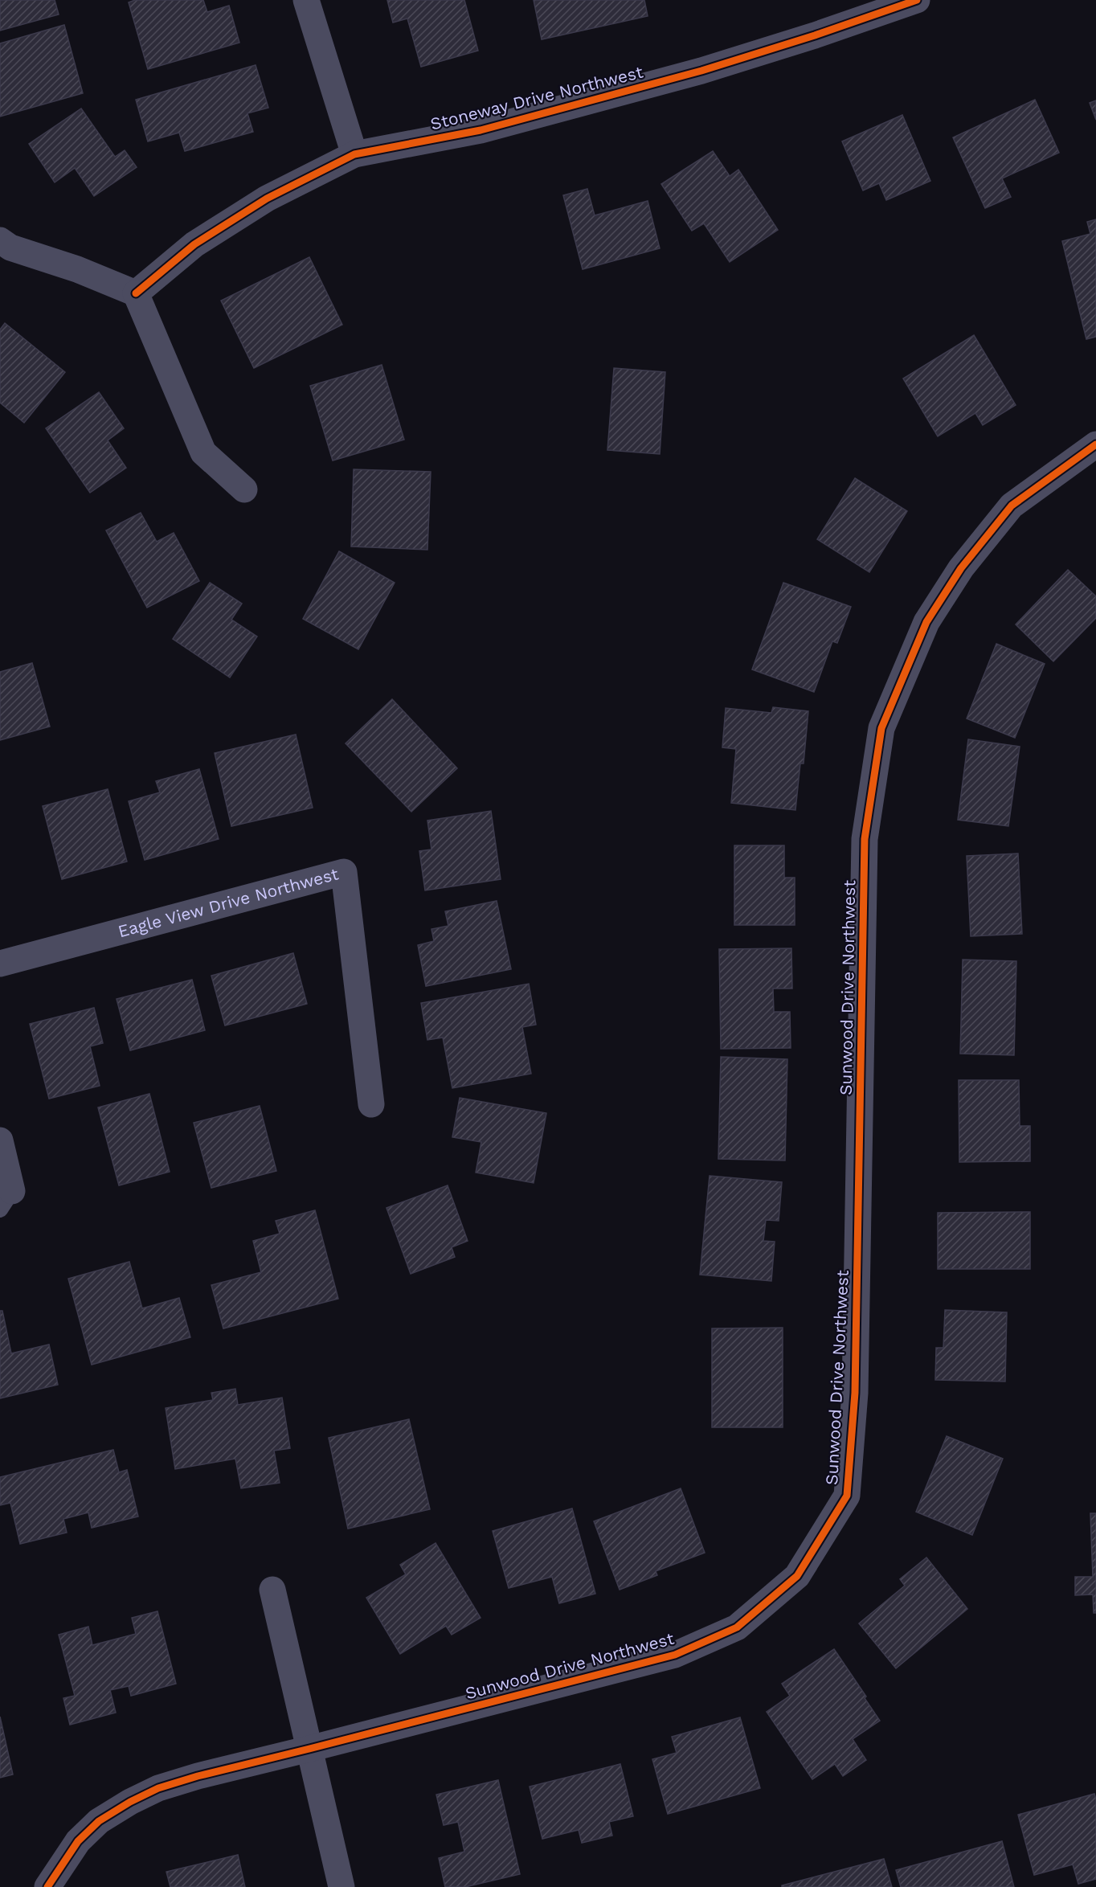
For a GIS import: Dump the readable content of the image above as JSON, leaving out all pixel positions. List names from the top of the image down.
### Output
{
  "streets": {
    "street": ["Stoneway Drive Northwest", "Eagle View Drive Northwest", "Sunwood Drive Northwest"]
  }
}
